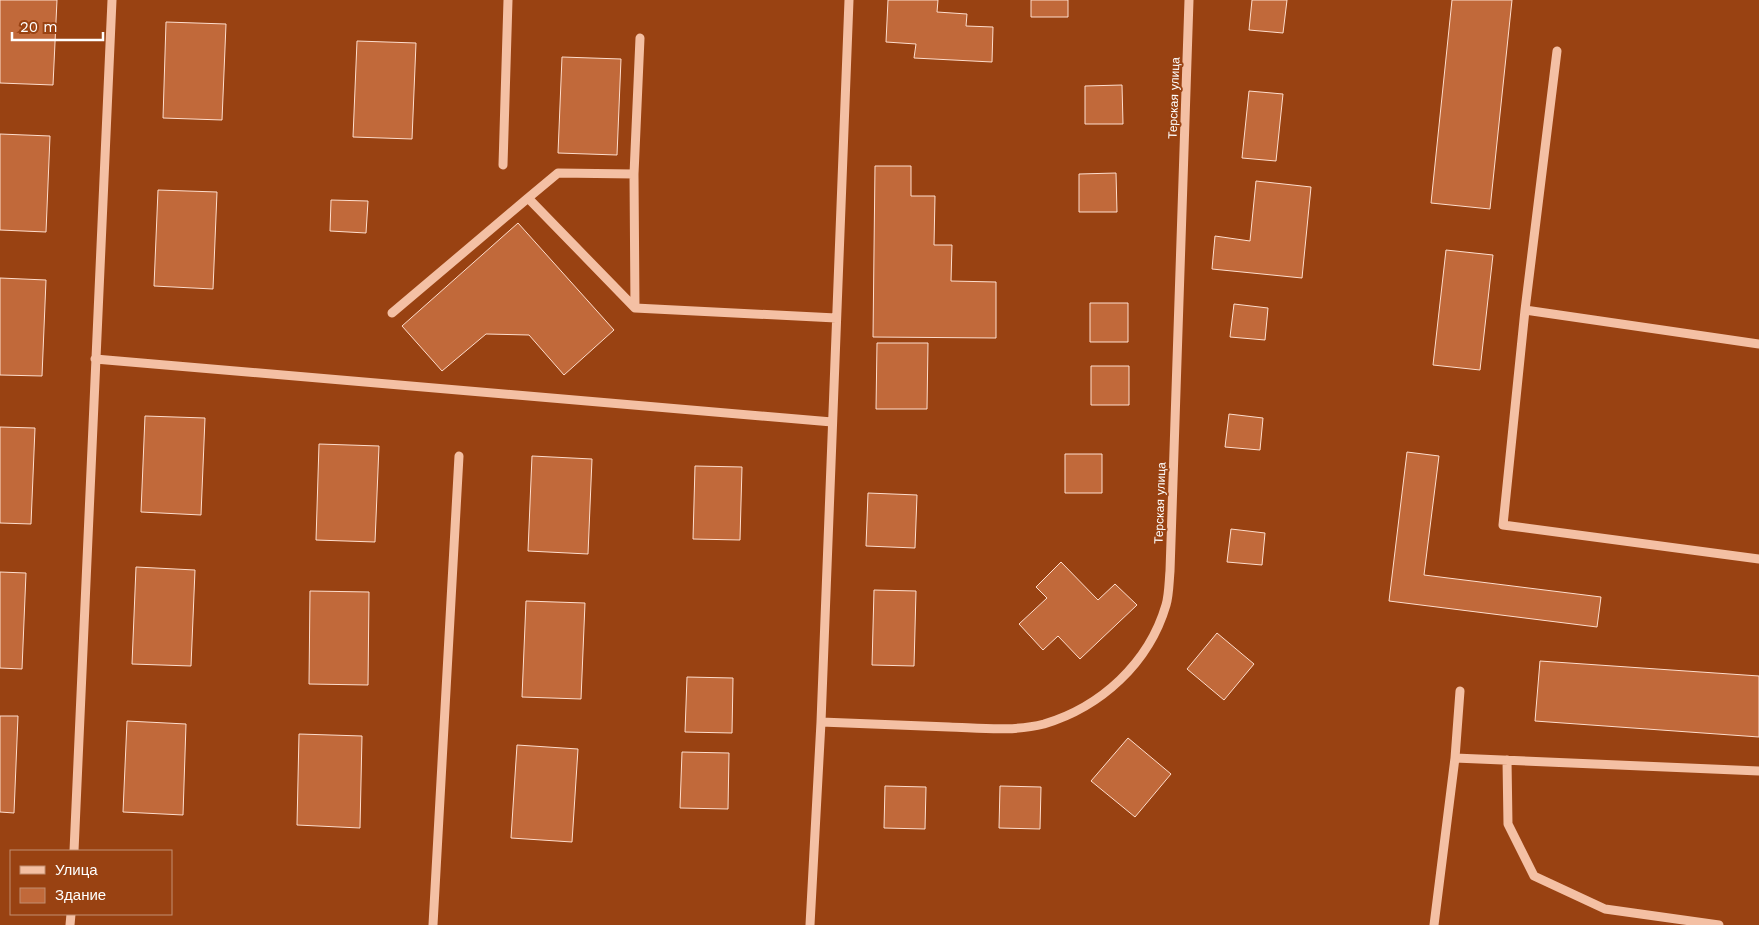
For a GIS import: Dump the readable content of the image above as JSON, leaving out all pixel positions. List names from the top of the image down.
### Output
{
  "streets": {
    "street": ["Терская улица"]
  },
  "legend": ["Улица", "Здание"],
  "scale_bar": "20 m"
}
